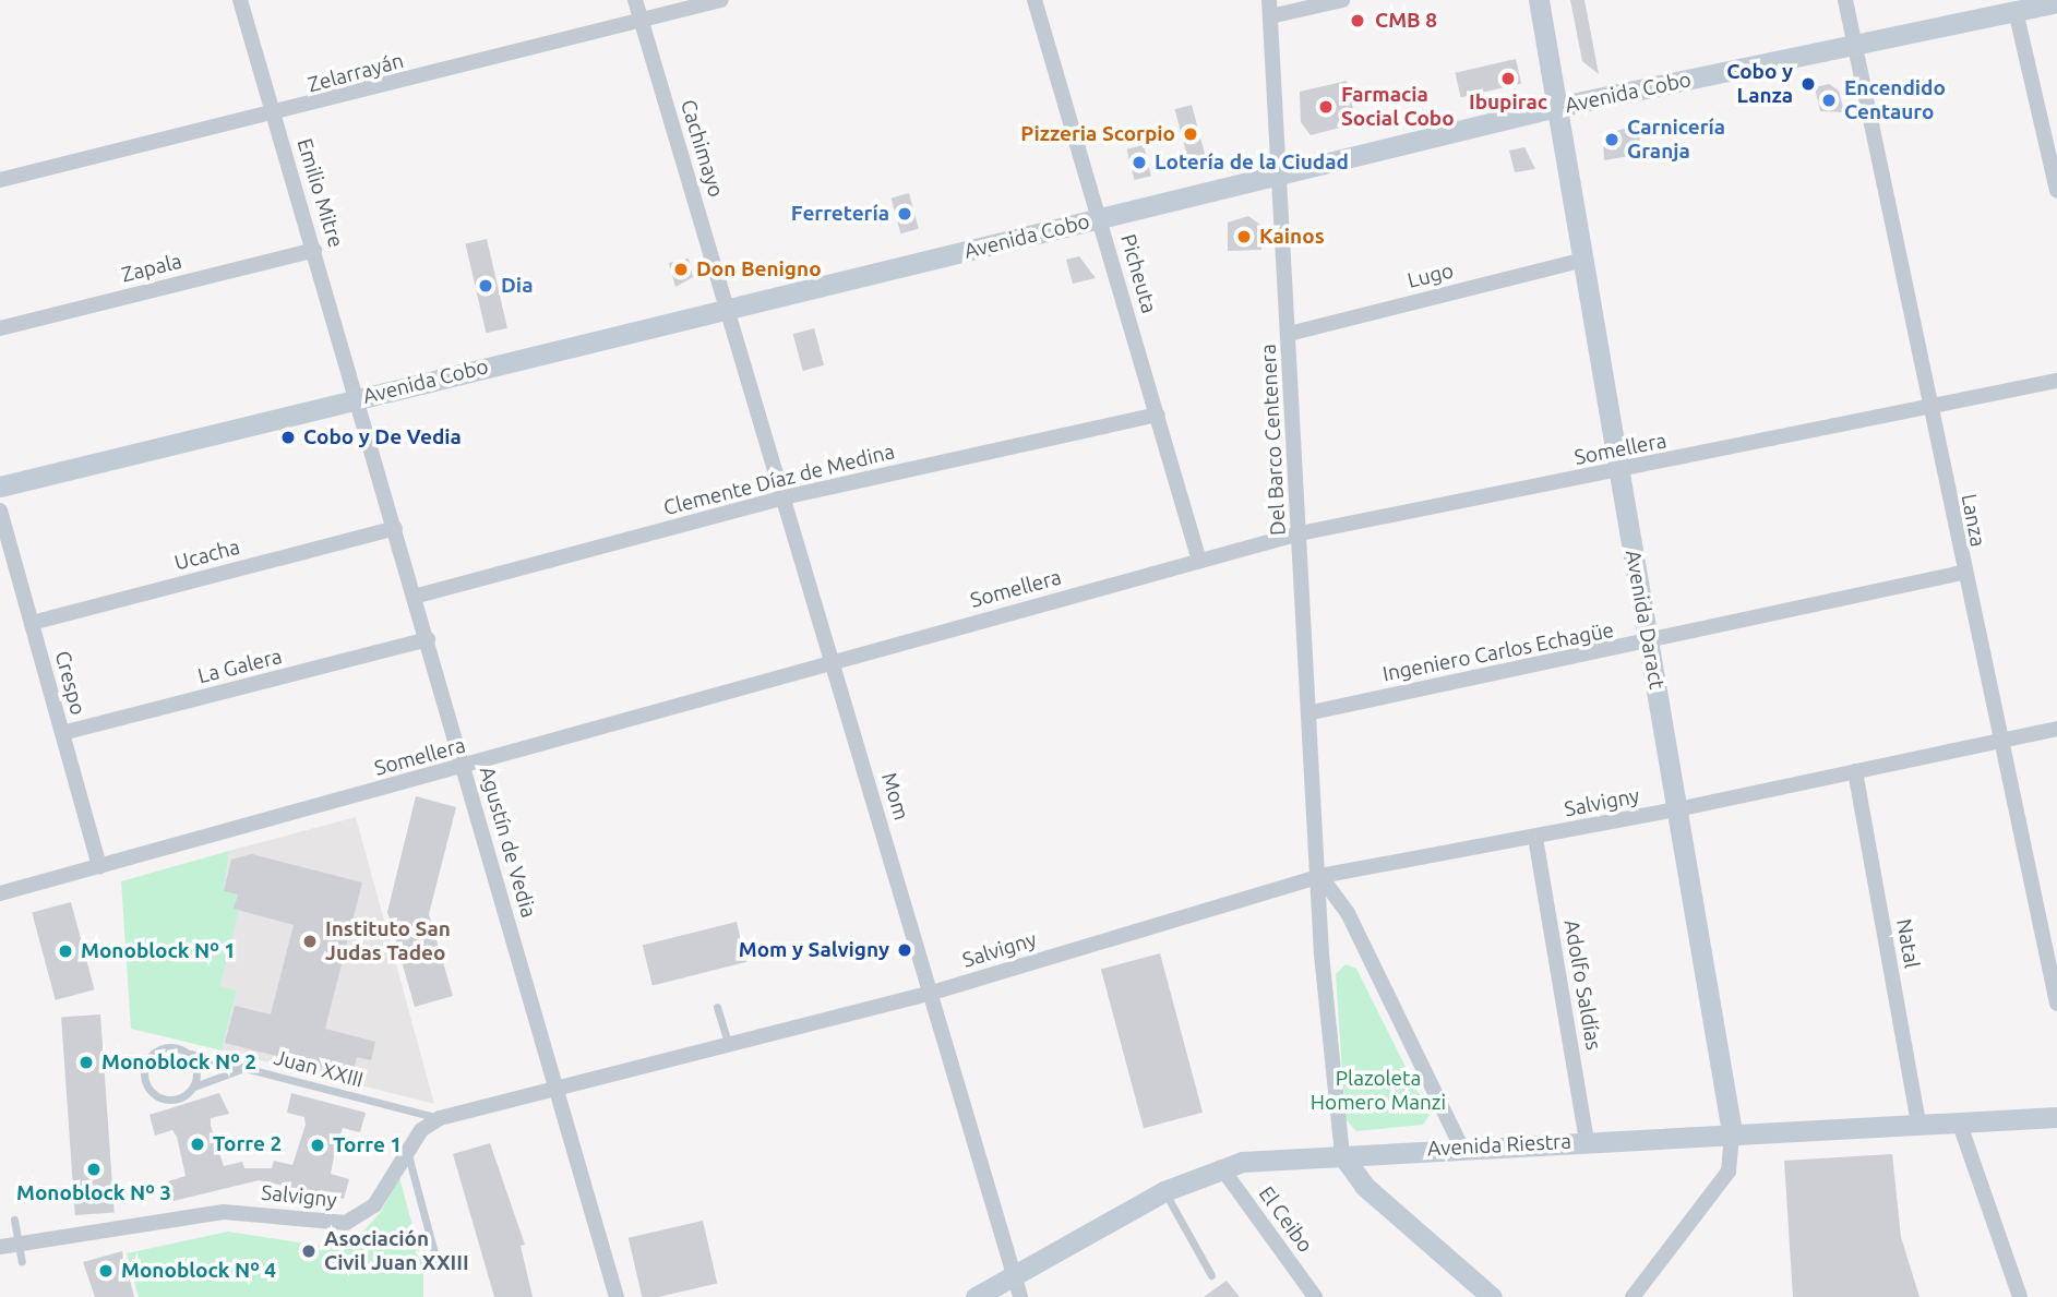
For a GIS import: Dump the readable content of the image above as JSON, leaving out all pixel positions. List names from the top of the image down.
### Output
{
  "streets": {
    "main road": ["Avenida Cobo", "Avenida Daract", "Avenida Riestra"],
    "street": [
      "Zelarrayán",
      "Cachimayo",
      "Emilio Mitre",
      "Zapala",
      "Picheuta",
      "Lugo",
      "Del Barco Centenera",
      "Somellera",
      "Clemente Díaz de Medina",
      "Lanza",
      "Ucacha",
      "Ingeniero Carlos Echagüe",
      "La Galera",
      "Crespo",
      "Mom",
      "Salvigny",
      "Agustín de Vedia",
      "Natal",
      "Adolfo Saldías",
      "El Ceibo"
    ],
    "lane": ["Juan XXIII"]
  },
  "crossings": [
    ["Zelarrayán", "Cachimayo"],
    ["Zelarrayán", "Emilio Mitre"],
    ["Avenida Cobo", "Cachimayo"],
    ["Avenida Cobo", "Emilio Mitre"],
    ["Avenida Cobo", "Picheuta"],
    ["Avenida Cobo", "Del Barco Centenera"],
    ["Avenida Cobo", "Lanza"],
    ["Avenida Cobo", "Avenida Daract"],
    ["Avenida Cobo", "Mom"],
    ["Avenida Cobo", "Agustín de Vedia"],
    ["Cachimayo", "Mom"],
    ["Emilio Mitre", "Zapala"],
    ["Emilio Mitre", "Agustín de Vedia"],
    ["Picheuta", "Somellera"],
    ["Picheuta", "Clemente Díaz de Medina"],
    ["Lugo", "Del Barco Centenera"],
    ["Lugo", "Avenida Daract"],
    ["Del Barco Centenera", "Somellera"],
    ["Del Barco Centenera", "Ingeniero Carlos Echagüe"],
    ["Del Barco Centenera", "Salvigny"],
    ["Del Barco Centenera", "Avenida Riestra"],
    ["Somellera", "Lanza"],
    ["Somellera", "Avenida Daract"],
    ["Somellera", "Crespo"],
    ["Somellera", "Mom"],
    ["Somellera", "Agustín de Vedia"],
    ["Clemente Díaz de Medina", "Mom"],
    ["Clemente Díaz de Medina", "Agustín de Vedia"],
    ["Lanza", "Ingeniero Carlos Echagüe"],
    ["Lanza", "Salvigny"],
    ["Ucacha", "Crespo"],
    ["Ucacha", "Agustín de Vedia"],
    ["Avenida Daract", "Ingeniero Carlos Echagüe"],
    ["Avenida Daract", "Salvigny"],
    ["Avenida Daract", "Avenida Riestra"],
    ["La Galera", "Crespo"],
    ["La Galera", "Agustín de Vedia"],
    ["Mom", "Salvigny"],
    ["Mom", "Avenida Riestra"],
    ["Salvigny", "Agustín de Vedia"],
    ["Salvigny", "Natal"],
    ["Salvigny", "Adolfo Saldías"],
    ["Salvigny", "Juan XXIII"],
    ["Natal", "Avenida Riestra"],
    ["Adolfo Saldías", "Avenida Riestra"],
    ["Avenida Riestra", "El Ceibo"]
  ],
  "parks": ["Plazoleta Homero Manzi"],
  "places": [
    "CMB 8",
    "Ibupirac",
    "Cobo y Lanza",
    "Encendido Centauro",
    "Farmacia Social Cobo",
    "Pizzeria Scorpio",
    "Carnicería Granja",
    "Lotería de la Ciudad",
    "Ferretería",
    "Kainos",
    "Don Benigno",
    "Dia",
    "Cobo y De Vedia",
    "Instituto San Judas Tadeo",
    "Mom y Salvigny",
    "Monoblock Nº 1",
    "Monoblock Nº 2",
    "Torre 2",
    "Torre 1",
    "Monoblock Nº 3",
    "Asociación Civil Juan XXIII",
    "Monoblock Nº 4"
  ]
}
